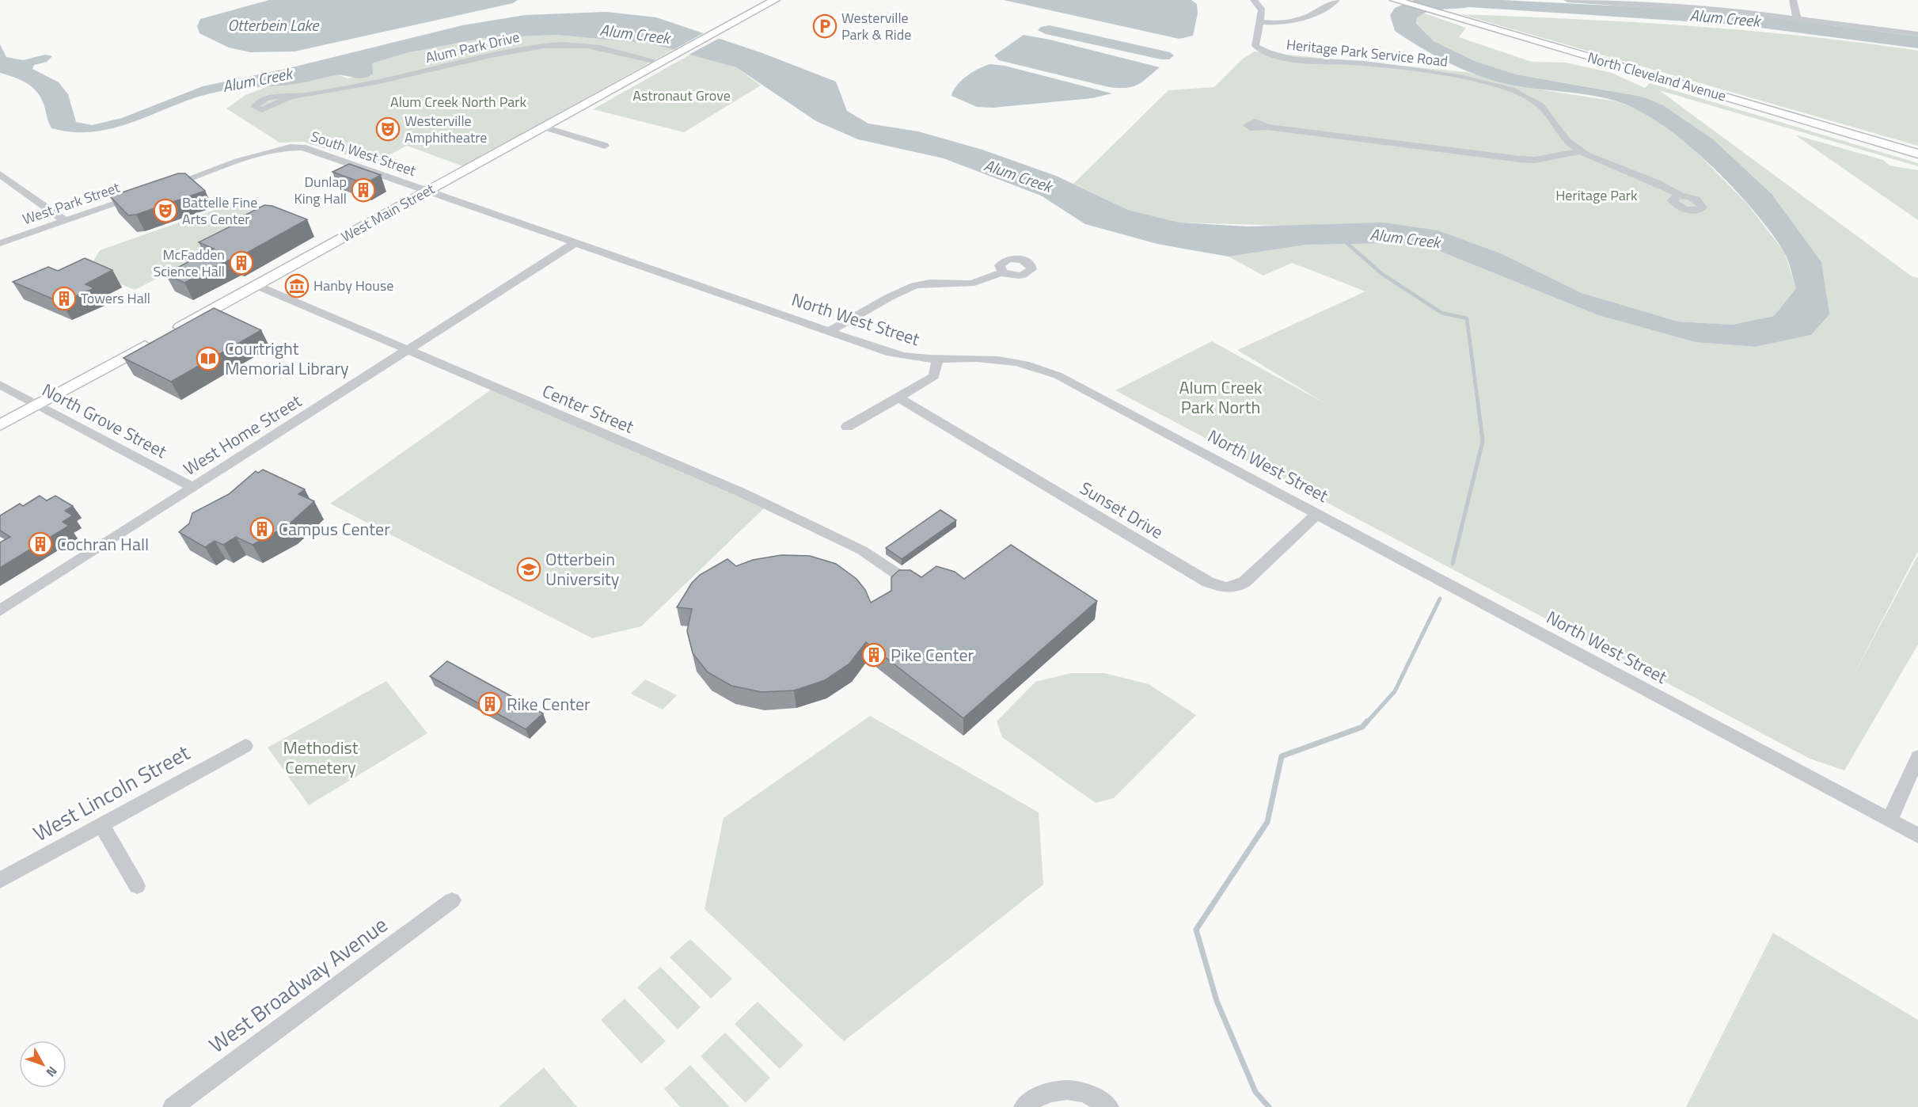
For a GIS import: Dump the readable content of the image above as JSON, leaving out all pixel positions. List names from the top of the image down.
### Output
{
  "streets": {
    "main road": ["North Cleveland Avenue", "West Main Street"],
    "street": [
      "Alum Park Drive",
      "Heritage Park Service Road",
      "South West Street",
      "West Park Street",
      "North West Street",
      "Center Street",
      "North Grove Street",
      "West Home Street",
      "Sunset Drive",
      "West Lincoln Street",
      "West Broadway Avenue"
    ]
  },
  "crossings": [
    ["Alum Park Drive", "West Main Street"],
    ["South West Street", "West Main Street"],
    ["South West Street", "North West Street"],
    ["West Main Street", "North West Street"],
    ["West Main Street", "Center Street"],
    ["West Main Street", "North Grove Street"],
    ["North West Street", "West Home Street"],
    ["North West Street", "Sunset Drive"],
    ["Center Street", "West Home Street"],
    ["North Grove Street", "West Home Street"]
  ],
  "water": ["Alum Creek", "Otterbein Lake"],
  "parks": [
    "Astronaut Grove",
    "Alum Creek North Park",
    "Heritage Park",
    "Alum Creek Park North",
    "Methodist Cemetery"
  ],
  "places": {
    "parking": ["Westerville Park & Ride"],
    "theatre": ["Westerville Amphitheatre", "Battelle Fine Arts Center"],
    "building": [
      "Dunlap King Hall",
      "McFadden Science Hall",
      "Towers Hall",
      "Campus Center",
      "Cochran Hall",
      "Pike Center",
      "Rike Center"
    ],
    "museum": ["Hanby House"],
    "library": ["Courtright Memorial Library"],
    "school or university": ["Otterbein University"]
  },
  "north": "bottom right"
}
